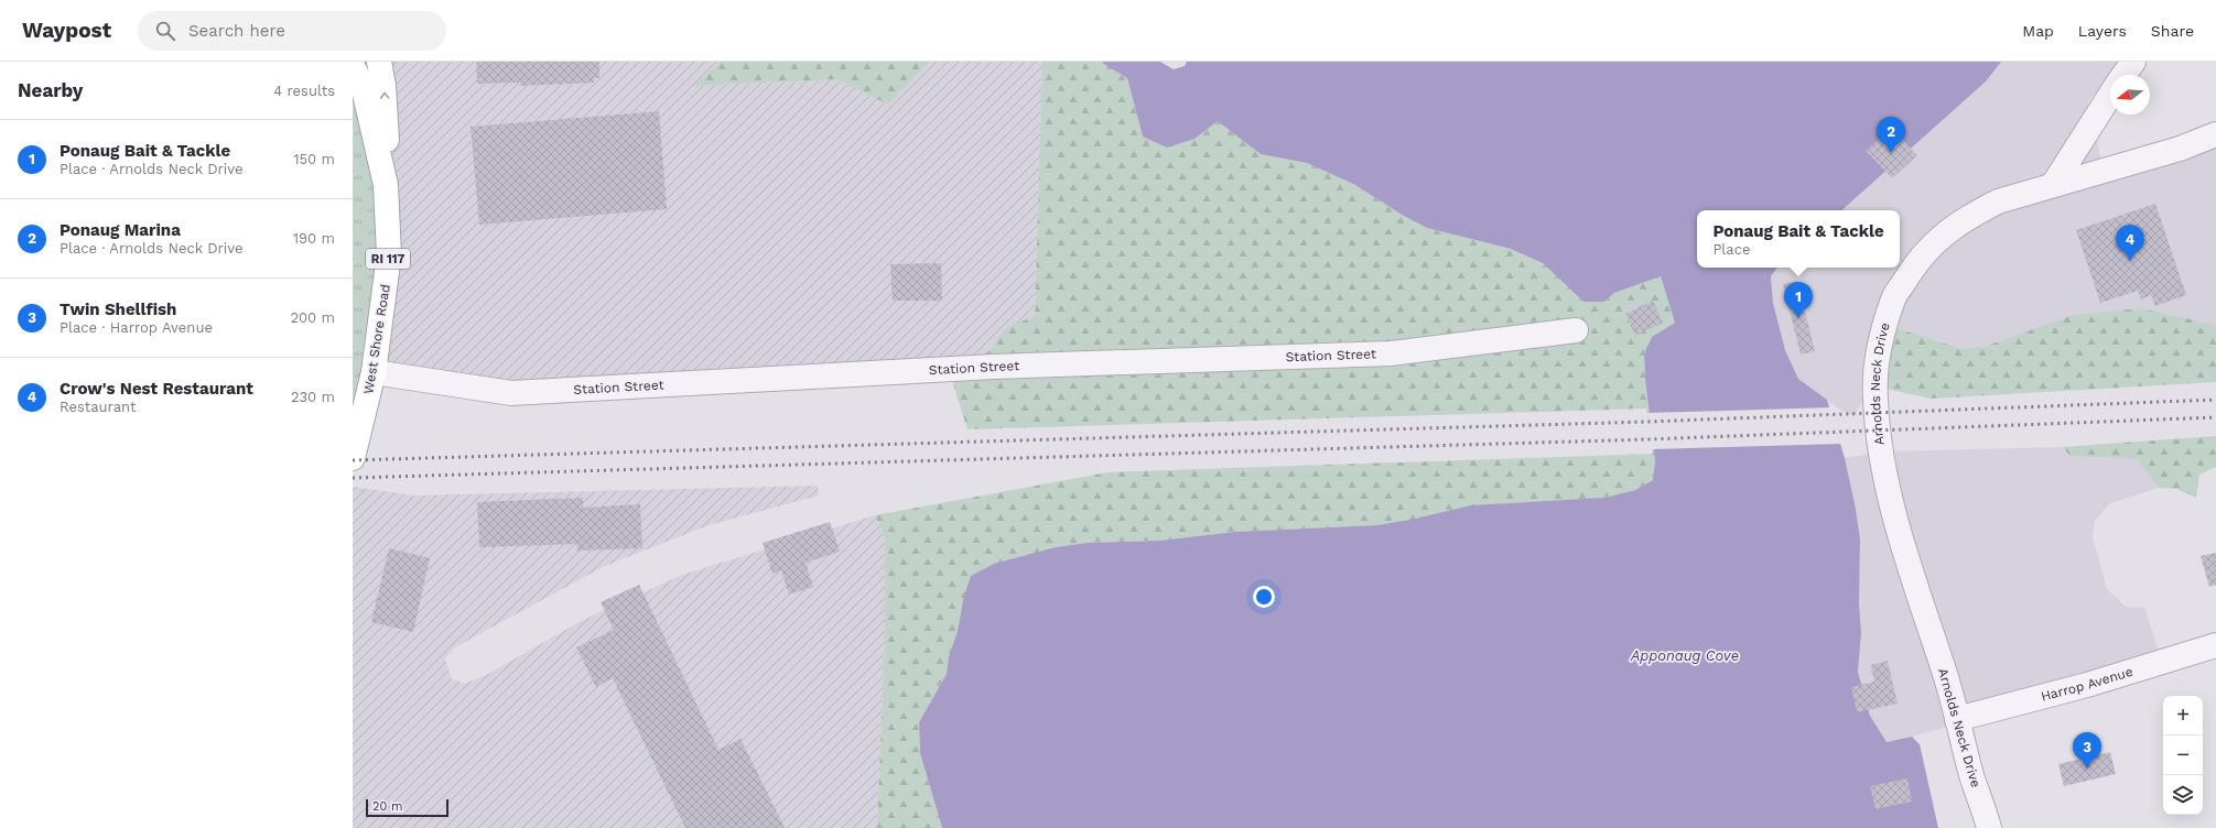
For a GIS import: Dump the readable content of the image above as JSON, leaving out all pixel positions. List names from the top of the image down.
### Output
{
  "streets": {
    "main road": ["RI 117", "West Shore Road"],
    "street": ["Station Street", "Arnolds Neck Drive", "Harrop Avenue"]
  },
  "crossings": [
    ["West Shore Road", "Station Street"],
    ["Arnolds Neck Drive", "Harrop Avenue"]
  ],
  "water": ["Apponaug Cove"],
  "scale_bar": "20 m",
  "north": "left",
  "page": {
    "header": "Waypost",
    "search": "Search here",
    "nav": ["Map", "Layers", "Share"],
    "heading": ["Nearby", "4 results"],
    "pins": [
      "2",
      "4",
      "1",
      "3"
    ],
    "list": [
      {
        "mark": "1",
        "name": "Ponaug Bait & Tackle",
        "note": "Place · Arnolds Neck Drive",
        "value": "150 m"
      },
      {
        "mark": "2",
        "name": "Ponaug Marina",
        "note": "Place · Arnolds Neck Drive",
        "value": "190 m"
      },
      {
        "mark": "3",
        "name": "Twin Shellfish",
        "note": "Place · Harrop Avenue",
        "value": "200 m"
      },
      {
        "mark": "4",
        "name": "Crow's Nest Restaurant",
        "note": "Restaurant",
        "value": "230 m"
      }
    ],
    "popup": ["Ponaug Bait & Tackle", "Place"],
    "map_buttons": ["+", "−"],
    "scale": "20 m"
  }
}
